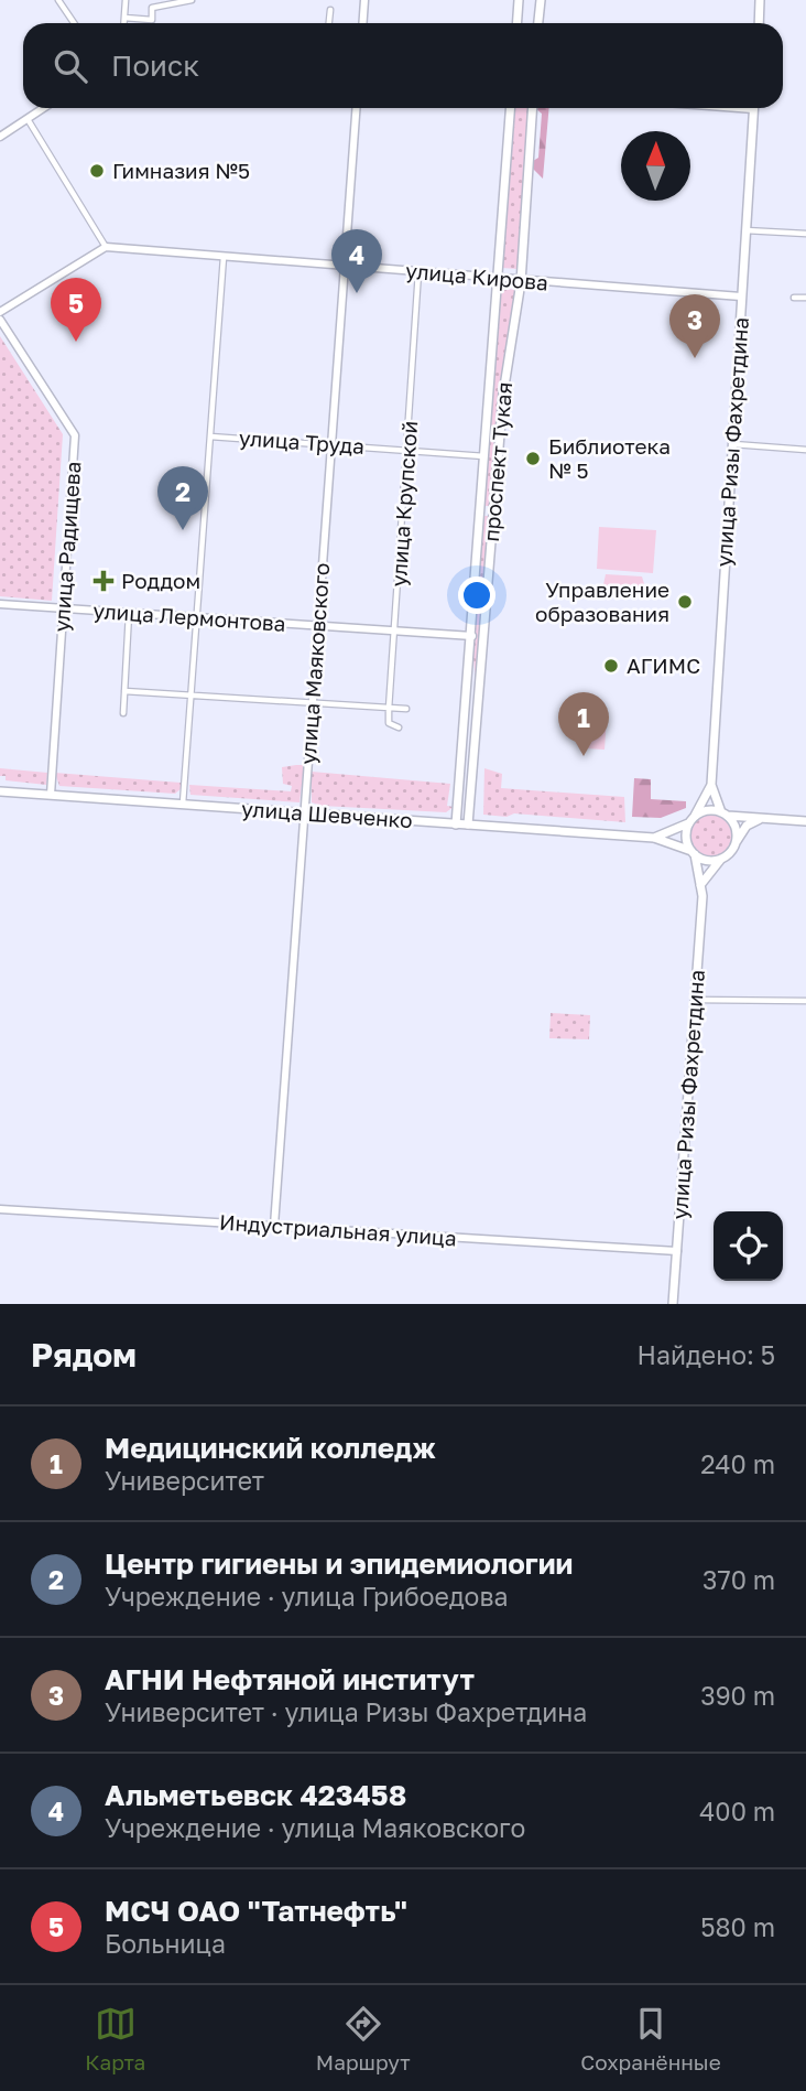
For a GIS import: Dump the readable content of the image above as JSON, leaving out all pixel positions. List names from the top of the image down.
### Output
{
  "streets": {
    "main road": ["улица Ризы Фахретдина", "проспект Тукая", "улица Шевченко"],
    "street": [
      "улица Кирова",
      "улица Труда",
      "улица Крупской",
      "улица Радищева",
      "улица Лермонтова",
      "улица Маяковского",
      "Индустриальная улица"
    ]
  },
  "crossings": [
    ["улица Кирова", "улица Ризы Фахретдина"],
    ["улица Кирова", "проспект Тукая"],
    ["улица Кирова", "улица Крупской"],
    ["улица Кирова", "улица Маяковского"],
    ["улица Труда", "проспект Тукая"],
    ["улица Труда", "улица Крупской"],
    ["улица Труда", "улица Маяковского"],
    ["улица Ризы Фахретдина", "Индустриальная улица"],
    ["проспект Тукая", "улица Лермонтова"],
    ["проспект Тукая", "улица Шевченко"],
    ["улица Крупской", "улица Лермонтова"],
    ["улица Радищева", "улица Лермонтова"],
    ["улица Радищева", "улица Шевченко"],
    ["улица Лермонтова", "улица Маяковского"],
    ["улица Маяковского", "улица Шевченко"],
    ["улица Маяковского", "Индустриальная улица"]
  ],
  "places": {
    "other": [
      "Гимназия №5",
      "Библиотека № 5",
      "Управление образования",
      "АГИМС"
    ],
    "health": ["Роддом"]
  },
  "north": "top",
  "page": {
    "search": "Поиск",
    "pins": [
      "4",
      "5",
      "3",
      "2",
      "1"
    ],
    "heading": ["Рядом", "Найдено: 5"],
    "list": [
      {
        "mark": "1",
        "name": "Медицинский колледж",
        "note": "Университет",
        "value": "240 m"
      },
      {
        "mark": "2",
        "name": "Центр гигиены и эпидемиологии",
        "note": "Учреждение · улица Грибоедова",
        "value": "370 m"
      },
      {
        "mark": "3",
        "name": "АГНИ Нефтяной институт",
        "note": "Университет · улица Ризы Фахретдина",
        "value": "390 m"
      },
      {
        "mark": "4",
        "name": "Альметьевск 423458",
        "note": "Учреждение · улица Маяковского",
        "value": "400 m"
      },
      {
        "mark": "5",
        "name": "МСЧ ОАО \"Татнефть\"",
        "note": "Больница",
        "value": "580 m"
      }
    ],
    "nav": ["Карта", "Маршрут", "Сохранённые"]
  }
}
